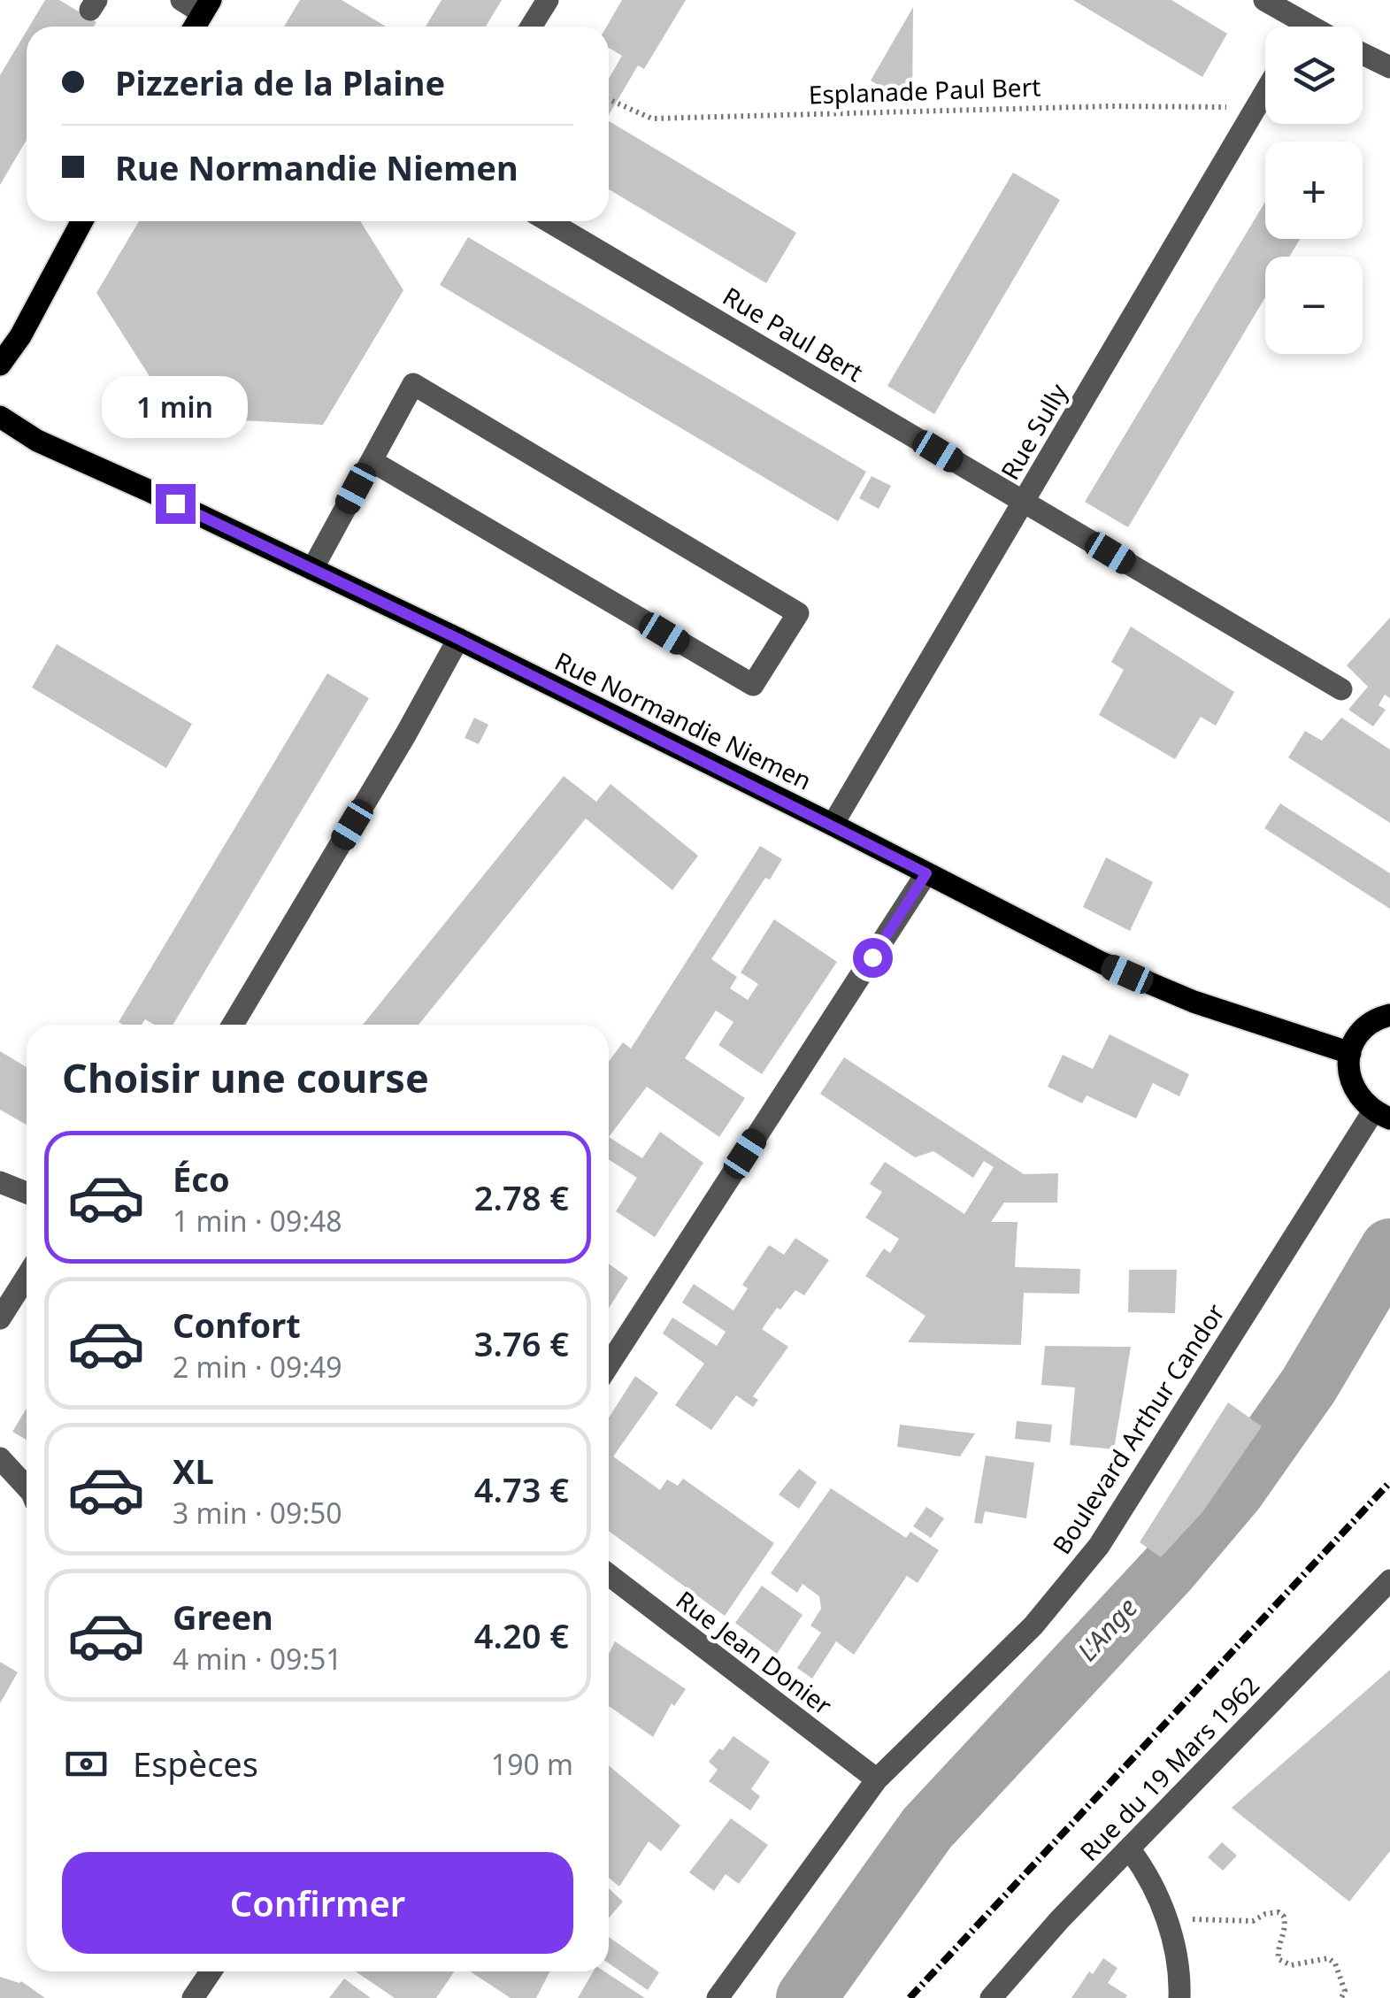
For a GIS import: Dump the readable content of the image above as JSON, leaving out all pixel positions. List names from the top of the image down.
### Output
{
  "streets": {
    "main road": ["Rue Normandie Niemen"],
    "street": [
      "Rue Paul Bert",
      "Rue Sully",
      "Boulevard Arthur Candor",
      "Rue Jean Donier",
      "Rue du 19 Mars 1962"
    ],
    "path": ["Esplanade Paul Bert"]
  },
  "crossings": [
    ["Esplanade Paul Bert", "Rue Sully"],
    ["Rue Paul Bert", "Rue Sully"],
    ["Rue Sully", "Rue Normandie Niemen"],
    ["Boulevard Arthur Candor", "Rue Jean Donier"]
  ],
  "water": ["L'Ange"],
  "page": {
    "map_buttons": ["+", "−"],
    "banner": ["Pizzeria de la Plaine", "Rue Normandie Niemen"],
    "bubble": "1 min",
    "heading": "Choisir une course",
    "list": [
      {
        "name": "Éco",
        "note": "1 min · 09:48",
        "value": "2.78 €"
      },
      {
        "name": "Confort",
        "note": "2 min · 09:49",
        "value": "3.76 €"
      },
      {
        "name": "XL",
        "note": "3 min · 09:50",
        "value": "4.73 €"
      },
      {
        "name": "Green",
        "note": "4 min · 09:51",
        "value": "4.20 €"
      }
    ],
    "pay": ["Espèces", "190 m"],
    "buttons": "Confirmer"
  }
}
